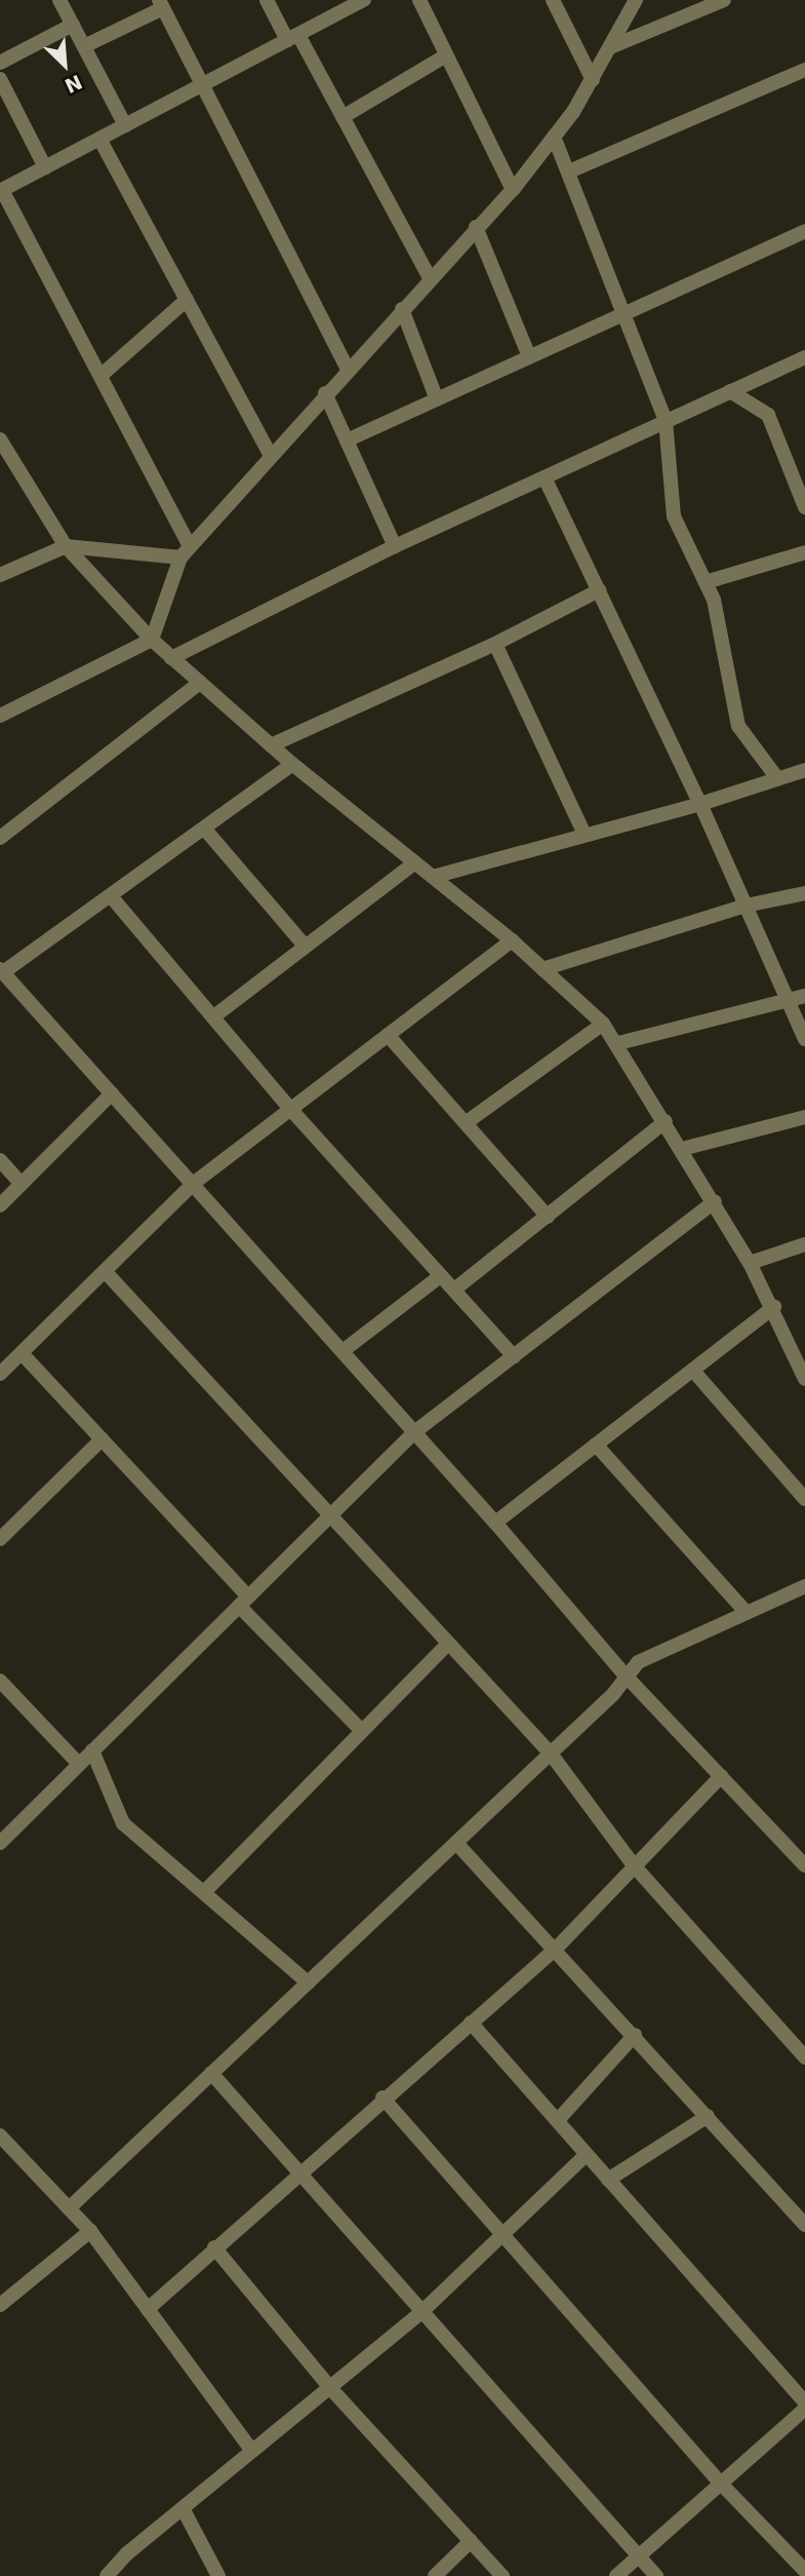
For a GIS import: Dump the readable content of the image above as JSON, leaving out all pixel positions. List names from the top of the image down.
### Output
{
  "north": "bottom right"
}
